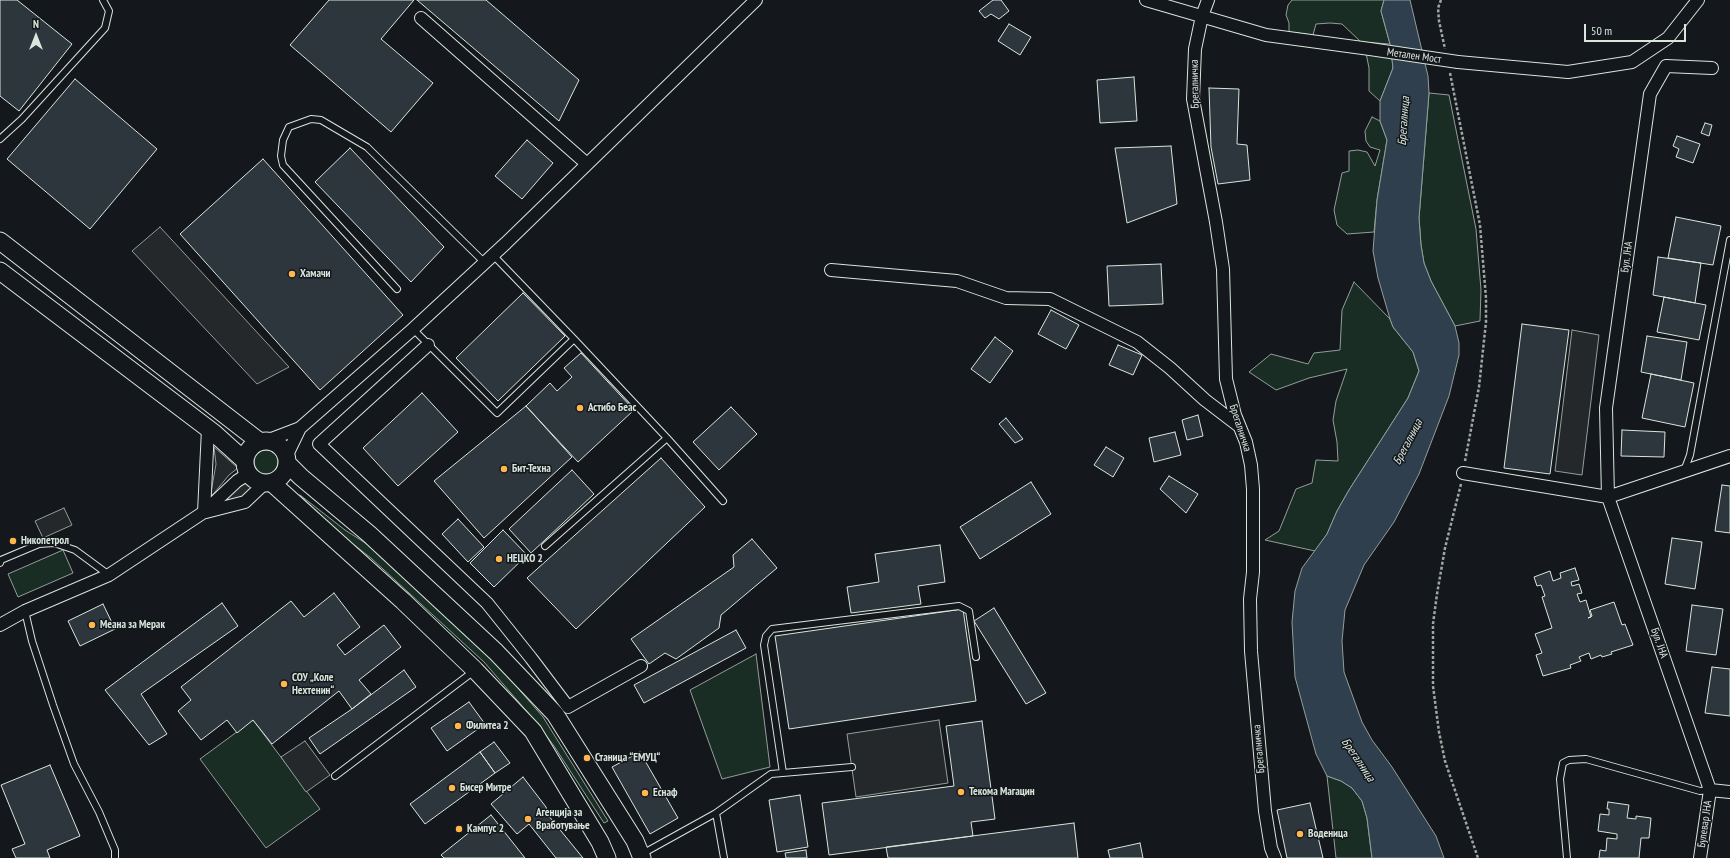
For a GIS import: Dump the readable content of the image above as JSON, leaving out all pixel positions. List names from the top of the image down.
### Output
{
  "streets": {
    "street": [
      "Метален Мост",
      "Брегалничка",
      "Бул. ЈНА",
      "Булевар ЈНА"
    ]
  },
  "crossings": [
    ["Метален Мост", "Брегалничка"],
    ["Бул. ЈНА", "Булевар ЈНА"]
  ],
  "water": ["Брегалница"],
  "places": [
    "Хамачи",
    "Астибо Беас",
    "Бит-Техна",
    "Никопетрол",
    "НЕЦКО 2",
    "Меана за Мерак",
    "СОУ „Коле Нехтенин“",
    "Филитеа 2",
    "Станица “ЕМУЦ“",
    "Бисер Митре",
    "Текома Магацин",
    "Еснаф",
    "Агенција за Вработување",
    "Кампус 2",
    "Воденица"
  ],
  "scale_bar": "50 m",
  "north": "top"
}
